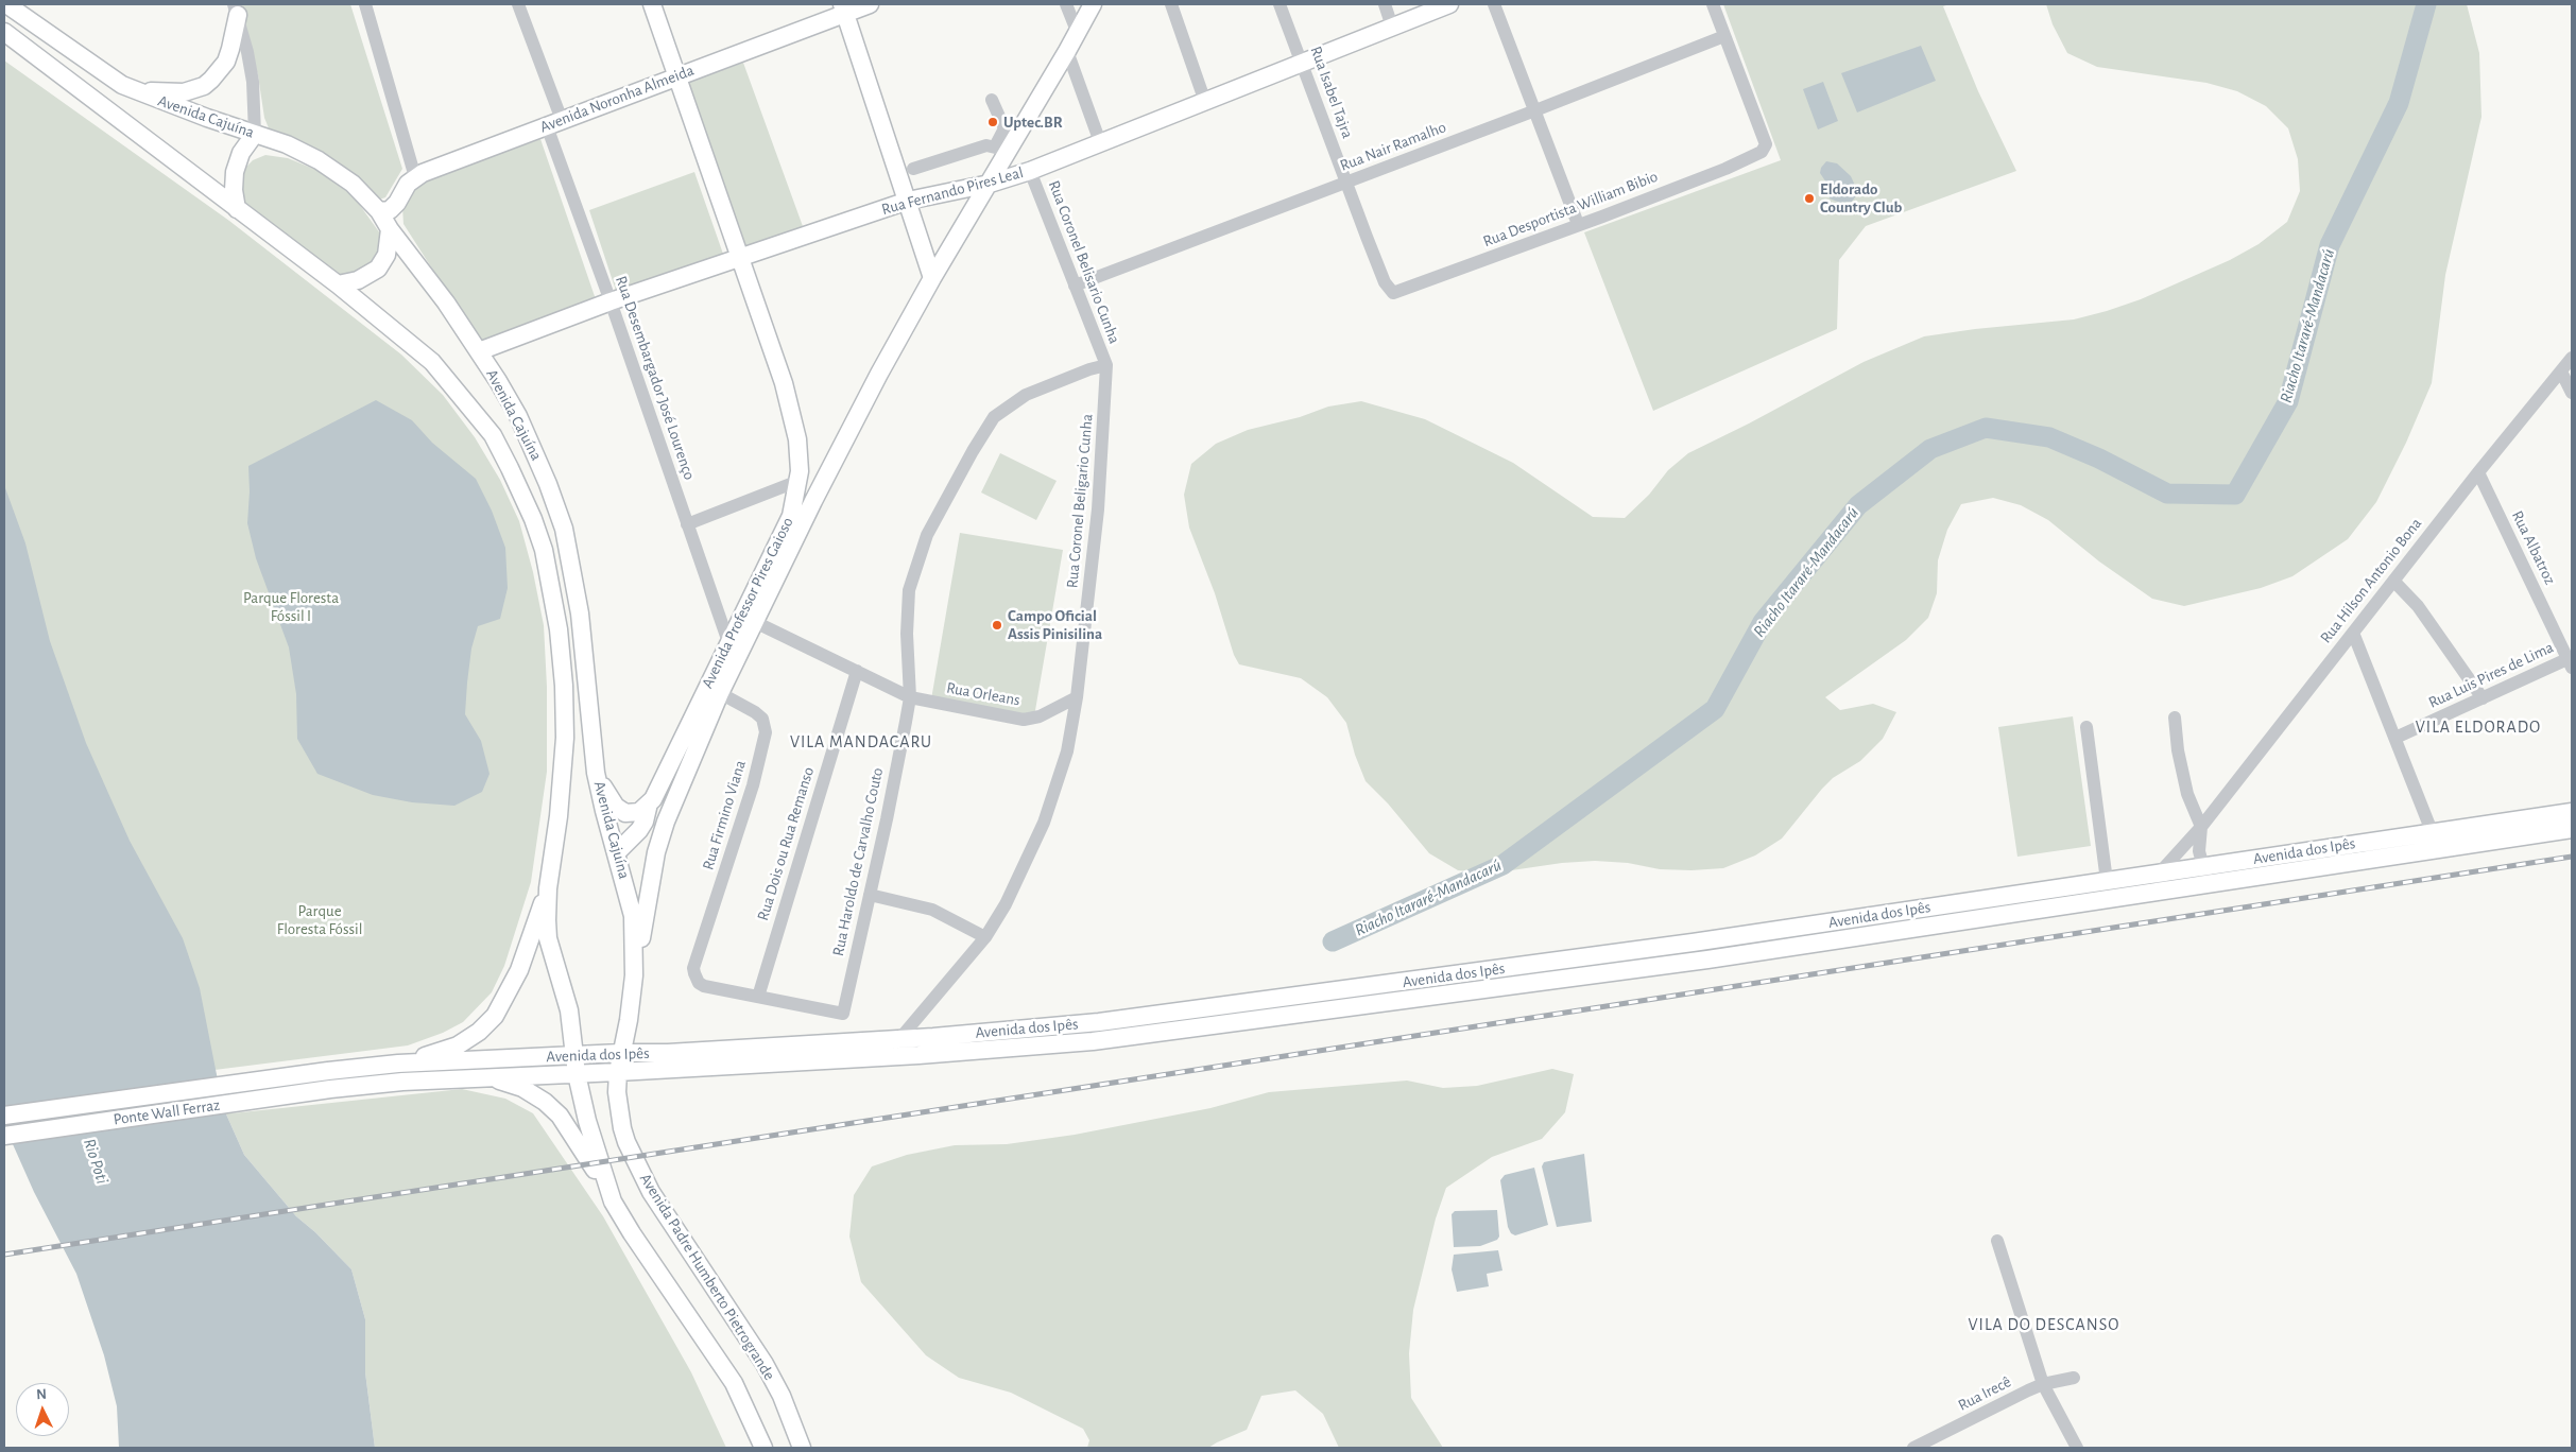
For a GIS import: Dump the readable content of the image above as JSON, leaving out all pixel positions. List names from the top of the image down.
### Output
{
  "streets": {
    "main road": [
      "Avenida Noronha Almeida",
      "Avenida Cajuína",
      "Rua Fernando Pires Leal",
      "Avenida Professor Pires Gaioso",
      "Avenida dos Ipês",
      "Ponte Wall Ferraz",
      "Avenida Padre Humberto Pietrogrande"
    ],
    "street": [
      "Rua Isabel Tajra",
      "Rua Nair Ramalho",
      "Rua Desportista William Bibio",
      "Rua Coronel Belisario Cunha",
      "Rua Desembargador José Lourenço",
      "Rua Coronel Beligario Cunha",
      "Rua Albatroz",
      "Rua Hilson Antonio Bona",
      "Rua Luis Pires de Lima",
      "Rua Orleans",
      "Rua Firmino Viana",
      "Rua Dois ou Rua Remanso",
      "Rua Haroldo de Carvalho Couto",
      "Rua Irecê"
    ]
  },
  "crossings": [
    ["Rua Isabel Tajra", "Rua Nair Ramalho"],
    ["Rua Isabel Tajra", "Rua Fernando Pires Leal"],
    ["Rua Isabel Tajra", "Rua Desportista William Bibio"],
    ["Avenida Noronha Almeida", "Rua Desembargador José Lourenço"],
    ["Avenida Noronha Almeida", "Avenida Professor Pires Gaioso"],
    ["Avenida Cajuína", "Rua Fernando Pires Leal"],
    ["Avenida Cajuína", "Avenida Professor Pires Gaioso"],
    ["Avenida Cajuína", "Avenida dos Ipês"],
    ["Avenida Cajuína", "Avenida Padre Humberto Pietrogrande"],
    ["Rua Nair Ramalho", "Rua Desportista William Bibio"],
    ["Rua Nair Ramalho", "Rua Coronel Belisario Cunha"],
    ["Rua Fernando Pires Leal", "Rua Coronel Belisario Cunha"],
    ["Rua Fernando Pires Leal", "Rua Desembargador José Lourenço"],
    ["Rua Fernando Pires Leal", "Avenida Professor Pires Gaioso"],
    ["Rua Coronel Belisario Cunha", "Rua Coronel Beligario Cunha"],
    ["Rua Coronel Belisario Cunha", "Rua Haroldo de Carvalho Couto"],
    ["Rua Desembargador José Lourenço", "Avenida Professor Pires Gaioso"],
    ["Rua Coronel Beligario Cunha", "Rua Orleans"],
    ["Rua Coronel Beligario Cunha", "Avenida dos Ipês"],
    ["Rua Coronel Beligario Cunha", "Rua Haroldo de Carvalho Couto"],
    ["Rua Albatroz", "Rua Hilson Antonio Bona"],
    ["Rua Albatroz", "Rua Luis Pires de Lima"],
    ["Rua Hilson Antonio Bona", "Avenida dos Ipês"],
    ["Avenida Professor Pires Gaioso", "Rua Firmino Viana"],
    ["Rua Orleans", "Rua Dois ou Rua Remanso"],
    ["Rua Orleans", "Rua Haroldo de Carvalho Couto"],
    ["Rua Firmino Viana", "Rua Dois ou Rua Remanso"],
    ["Rua Firmino Viana", "Rua Haroldo de Carvalho Couto"],
    ["Rua Dois ou Rua Remanso", "Rua Haroldo de Carvalho Couto"],
    ["Avenida dos Ipês", "Ponte Wall Ferraz"],
    ["Avenida dos Ipês", "Avenida Padre Humberto Pietrogrande"]
  ],
  "districts": ["VILA ELDORADO", "VILA MANDACARU", "VILA DO DESCANSO"],
  "water": ["Riacho Itararé-Mandacarú", "Rio Poti"],
  "parks": ["Parque Floresta Fóssil I", "Parque Floresta Fóssil"],
  "places": ["Uptec.BR", "Eldorado Country Club", "Campo Oficial Assis Pinisilina"],
  "north": "top"
}
